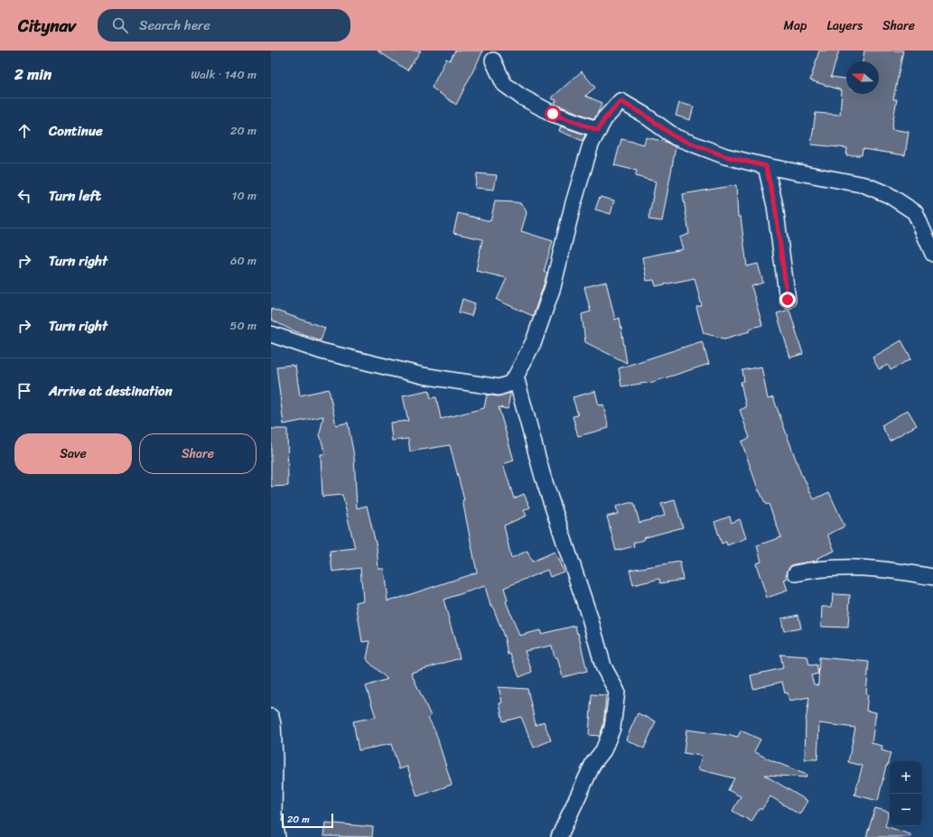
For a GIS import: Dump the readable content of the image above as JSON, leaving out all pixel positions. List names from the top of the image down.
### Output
{
  "scale_bar": "20 m",
  "north": "left",
  "page": {
    "header": "Citynav",
    "search": "Search here",
    "nav": ["Map", "Layers", "Share"],
    "heading": ["2 min", "Walk · 140 m"],
    "list": [
      ["Continue", "20 m"],
      ["Turn left", "10 m"],
      ["Turn right", "60 m"],
      ["Turn right", "50 m"],
      "Arrive at destination"
    ],
    "buttons": ["Save", "Share"],
    "map_buttons": ["+", "−"],
    "scale": "20 m"
  }
}
